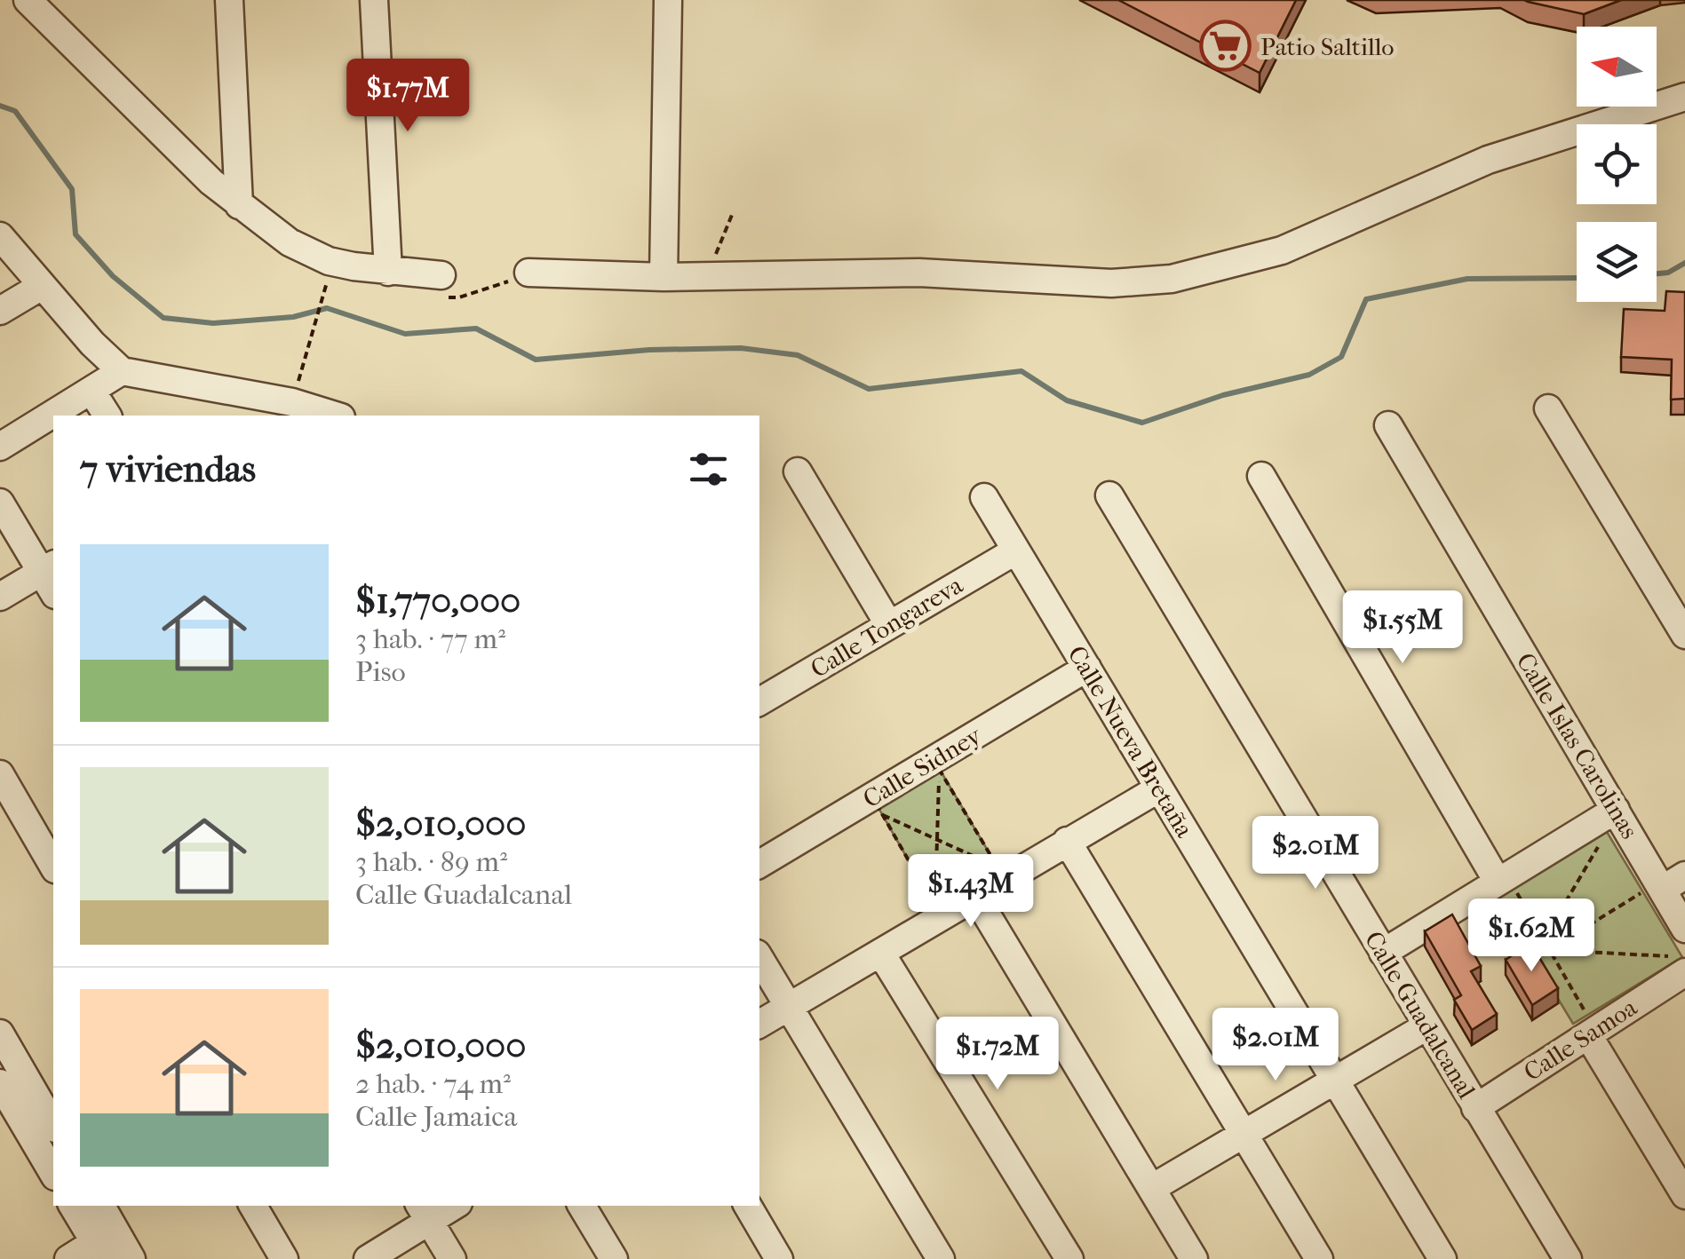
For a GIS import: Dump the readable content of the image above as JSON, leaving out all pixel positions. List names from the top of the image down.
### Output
{
  "streets": {
    "street": [
      "Calle Tongareva",
      "Calle Nueva Bretaña",
      "Calle Islas Carolinas",
      "Calle Sidney",
      "Calle Guadalcanal",
      "Calle Samoa"
    ]
  },
  "crossings": [
    ["Calle Tongareva", "Calle Nueva Bretaña"],
    ["Calle Nueva Bretaña", "Calle Sidney"],
    ["Calle Guadalcanal", "Calle Samoa"]
  ],
  "places": {
    "supermarket": ["Patio Saltillo"]
  },
  "north": "left",
  "page": {
    "price": [
      "$1.77M",
      "$1.55M",
      "$2.01M",
      "$1.43M",
      "$1.62M",
      "$2.01M",
      "$1.72M"
    ],
    "heading": "7 viviendas",
    "list": [
      {
        "name": "$1,770,000",
        "note": "3 hab. · 77 m² · Piso"
      },
      {
        "name": "$2,010,000",
        "note": "3 hab. · 89 m² · Calle Guadalcanal"
      },
      {
        "name": "$2,010,000",
        "note": "2 hab. · 74 m² · Calle Jamaica"
      }
    ]
  }
}
